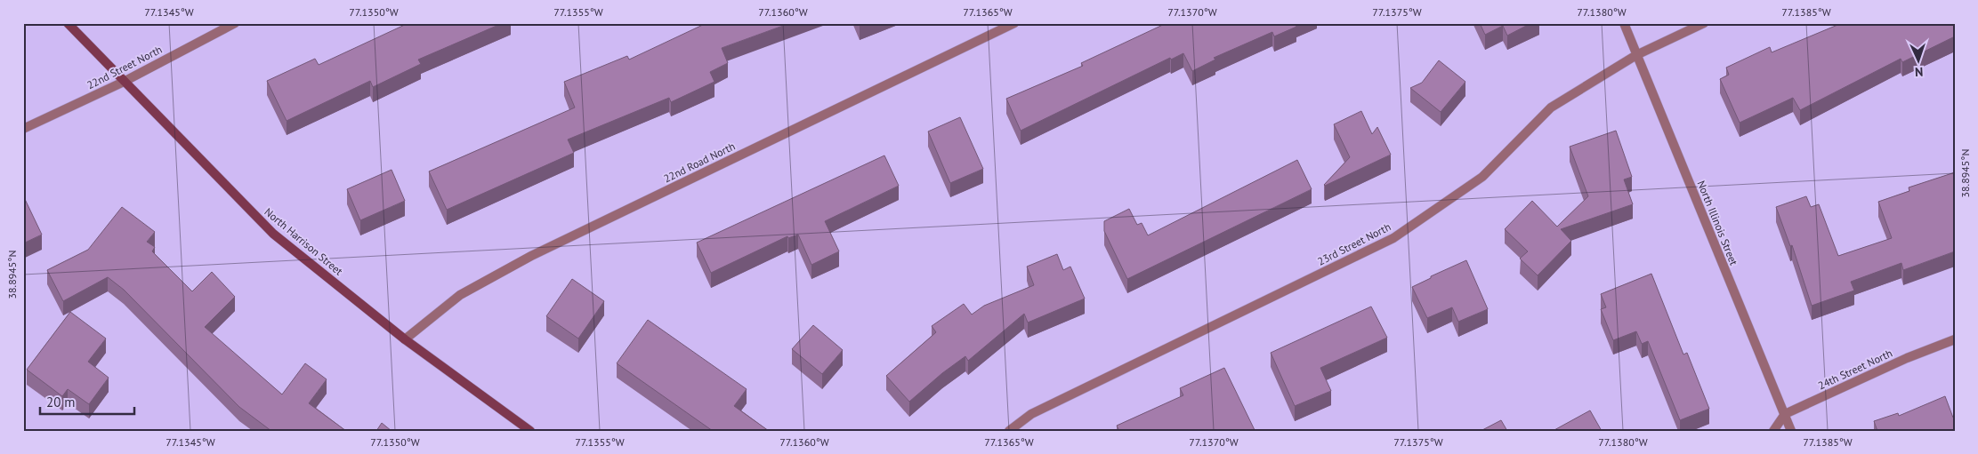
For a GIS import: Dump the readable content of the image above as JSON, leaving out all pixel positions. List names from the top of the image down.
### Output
{
  "streets": {
    "street": [
      "22nd Street North",
      "22nd Road North",
      "North Illinois Street",
      "North Harrison Street",
      "23rd Street North",
      "24th Street North"
    ]
  },
  "crossings": [
    ["22nd Street North", "North Harrison Street"],
    ["22nd Road North", "North Harrison Street"],
    ["North Illinois Street", "23rd Street North"],
    ["North Illinois Street", "24th Street North"]
  ],
  "scale_bar": "20 m",
  "north": "bottom",
  "coordinates": [
    "77.1345°W",
    "77.1350°W",
    "77.1355°W",
    "77.1360°W",
    "77.1365°W",
    "77.1370°W",
    "77.1375°W",
    "77.1380°W",
    "77.1385°W",
    "38.8945°N"
  ]
}
